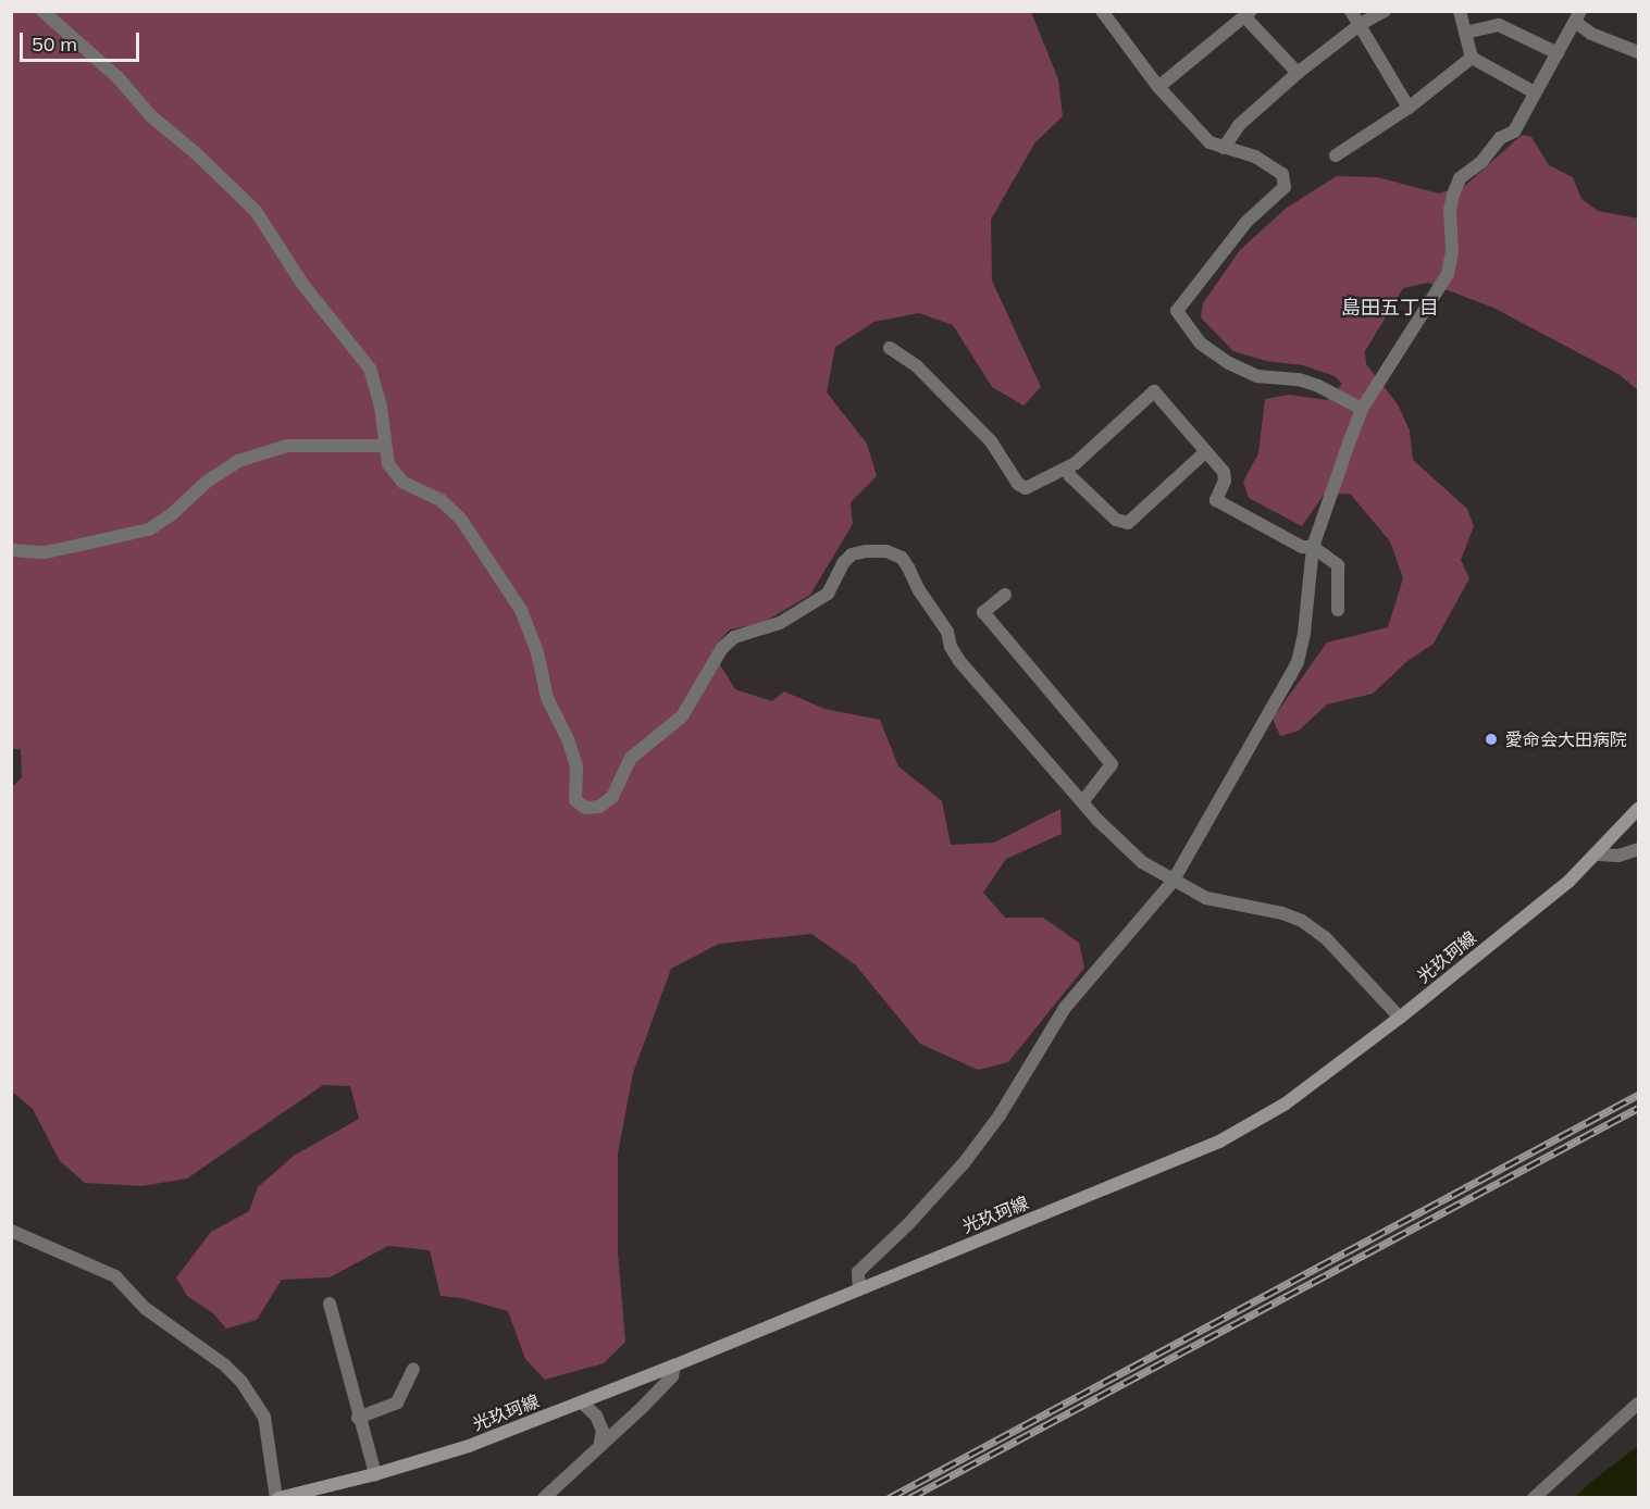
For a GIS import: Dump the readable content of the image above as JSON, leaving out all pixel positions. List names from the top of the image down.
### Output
{
  "streets": {
    "main road": ["光玖珂線"]
  },
  "districts": ["島田五丁目"],
  "places": ["愛命会大田病院"],
  "scale_bar": "50 m"
}
